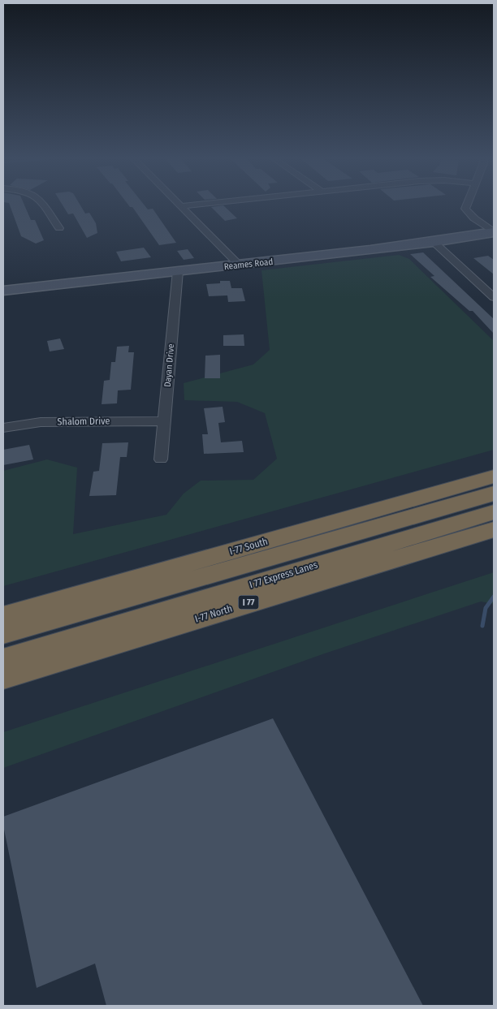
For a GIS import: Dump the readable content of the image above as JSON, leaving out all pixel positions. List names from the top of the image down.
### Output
{
  "streets": {
    "highway": [
      "I-77 South",
      "I 77 Express Lanes",
      "I 77",
      "I-77 North"
    ],
    "main road": ["Reames Road"],
    "street": ["Dayan Drive", "Shalom Drive"]
  },
  "crossings": [
    ["Reames Road", "Dayan Drive"],
    ["Dayan Drive", "Shalom Drive"]
  ]
}
